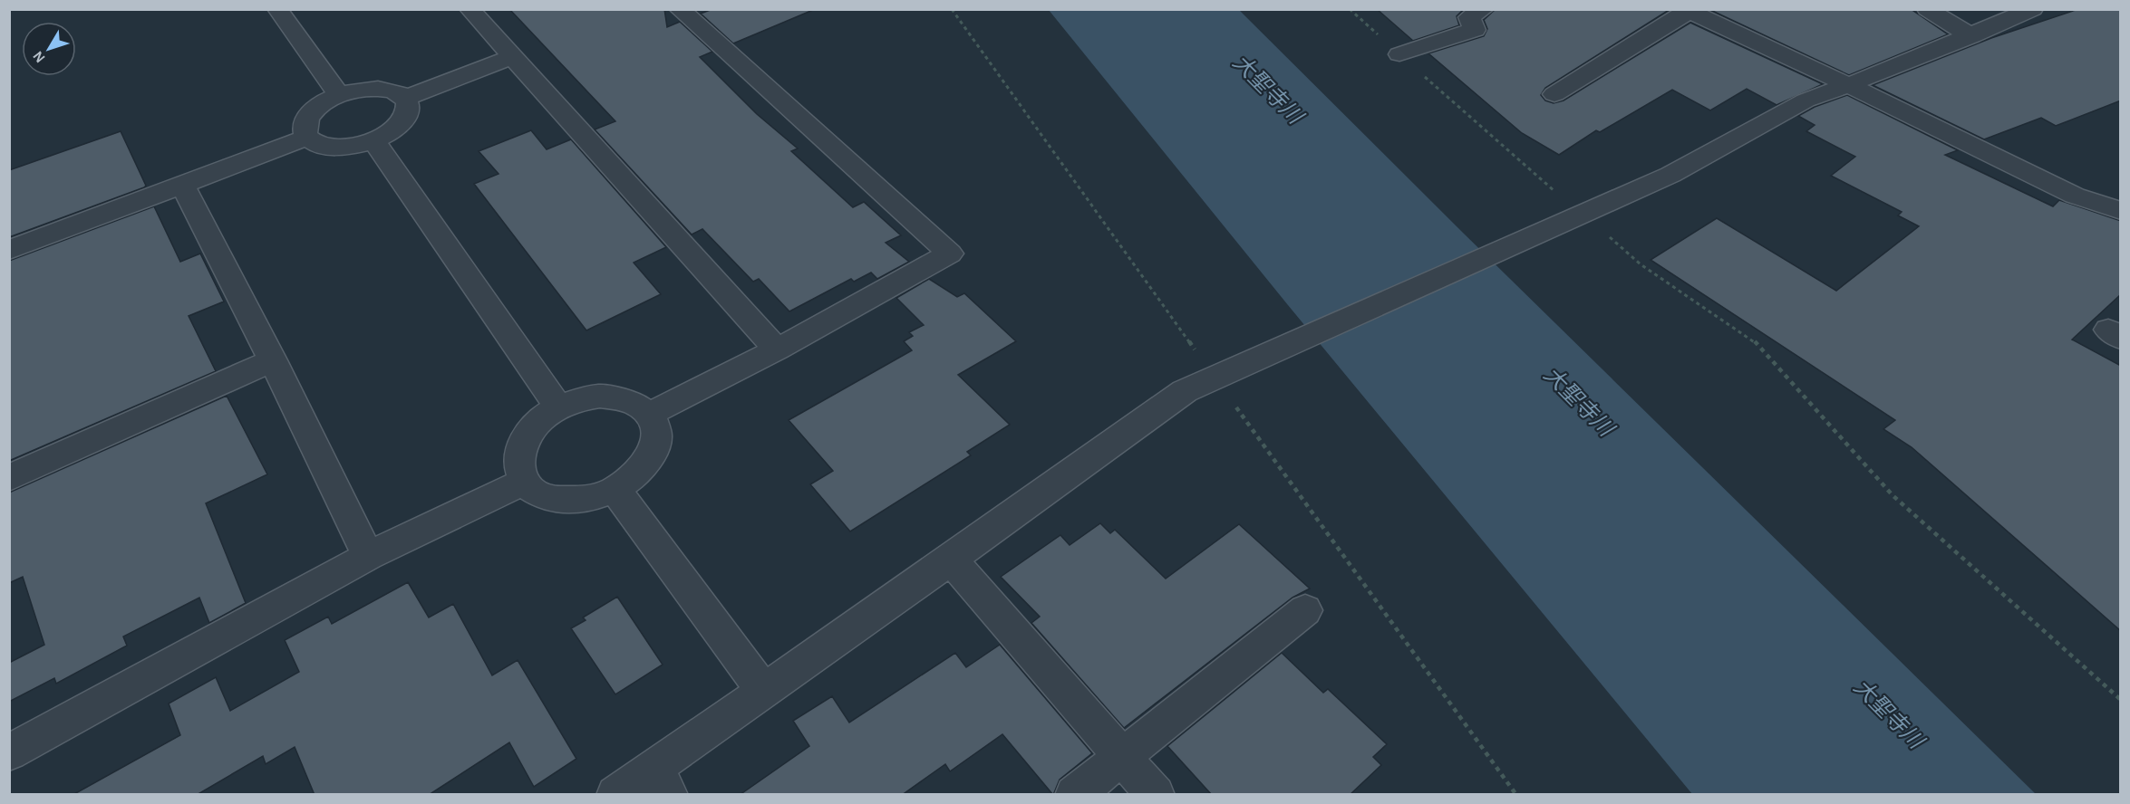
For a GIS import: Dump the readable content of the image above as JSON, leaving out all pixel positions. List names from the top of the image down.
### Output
{
  "water": ["大聖寺川"],
  "north": "bottom left"
}
